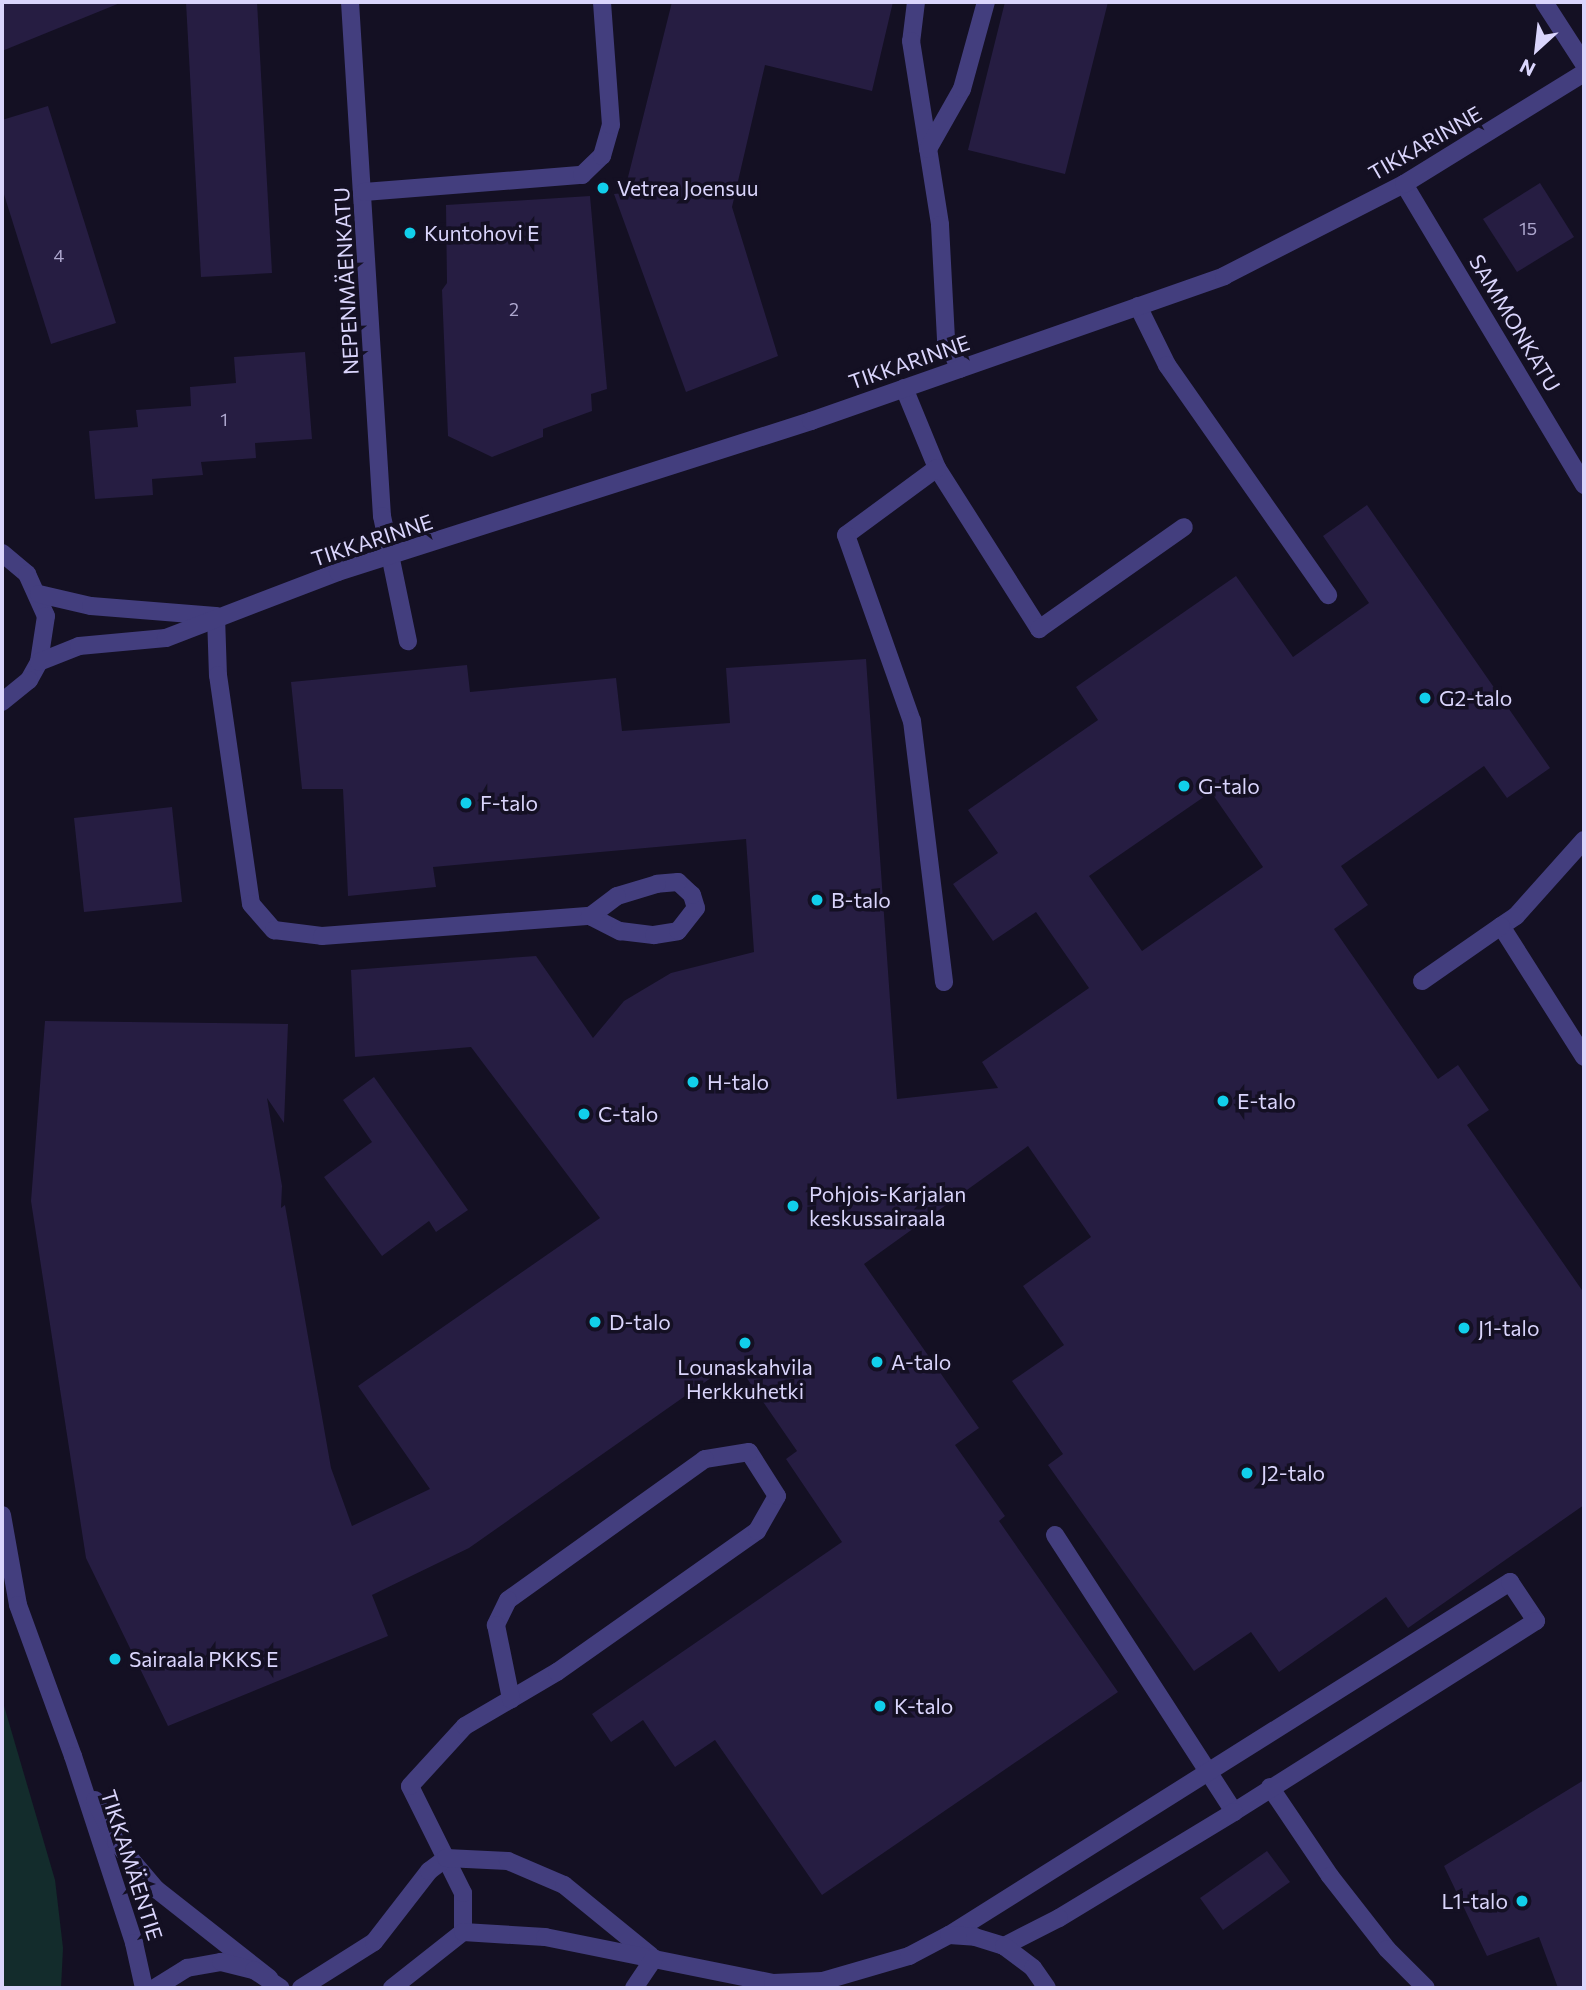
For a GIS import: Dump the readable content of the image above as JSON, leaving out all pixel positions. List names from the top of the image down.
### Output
{
  "streets": {
    "street": [
      "TIKKARINNE",
      "NEPENMÄENKATU",
      "SAMMONKATU",
      "TIKKAMÄENTIE"
    ]
  },
  "crossings": [
    ["TIKKARINNE", "NEPENMÄENKATU"],
    ["TIKKARINNE", "SAMMONKATU"]
  ],
  "places": [
    "Vetrea Joensuu",
    "Kuntohovi E",
    "G2-talo",
    "G-talo",
    "F-talo",
    "B-talo",
    "H-talo",
    "E-talo",
    "C-talo",
    "Pohjois-Karjalan keskussairaala",
    "D-talo",
    "J1-talo",
    "Lounaskahvila Herkkuhetki",
    "A-talo",
    "J2-talo",
    "Sairaala PKKS E",
    "K-talo",
    "L1-talo"
  ],
  "house_numbers": [
    "15",
    "4",
    "2",
    "1"
  ],
  "north": "bottom left"
}
